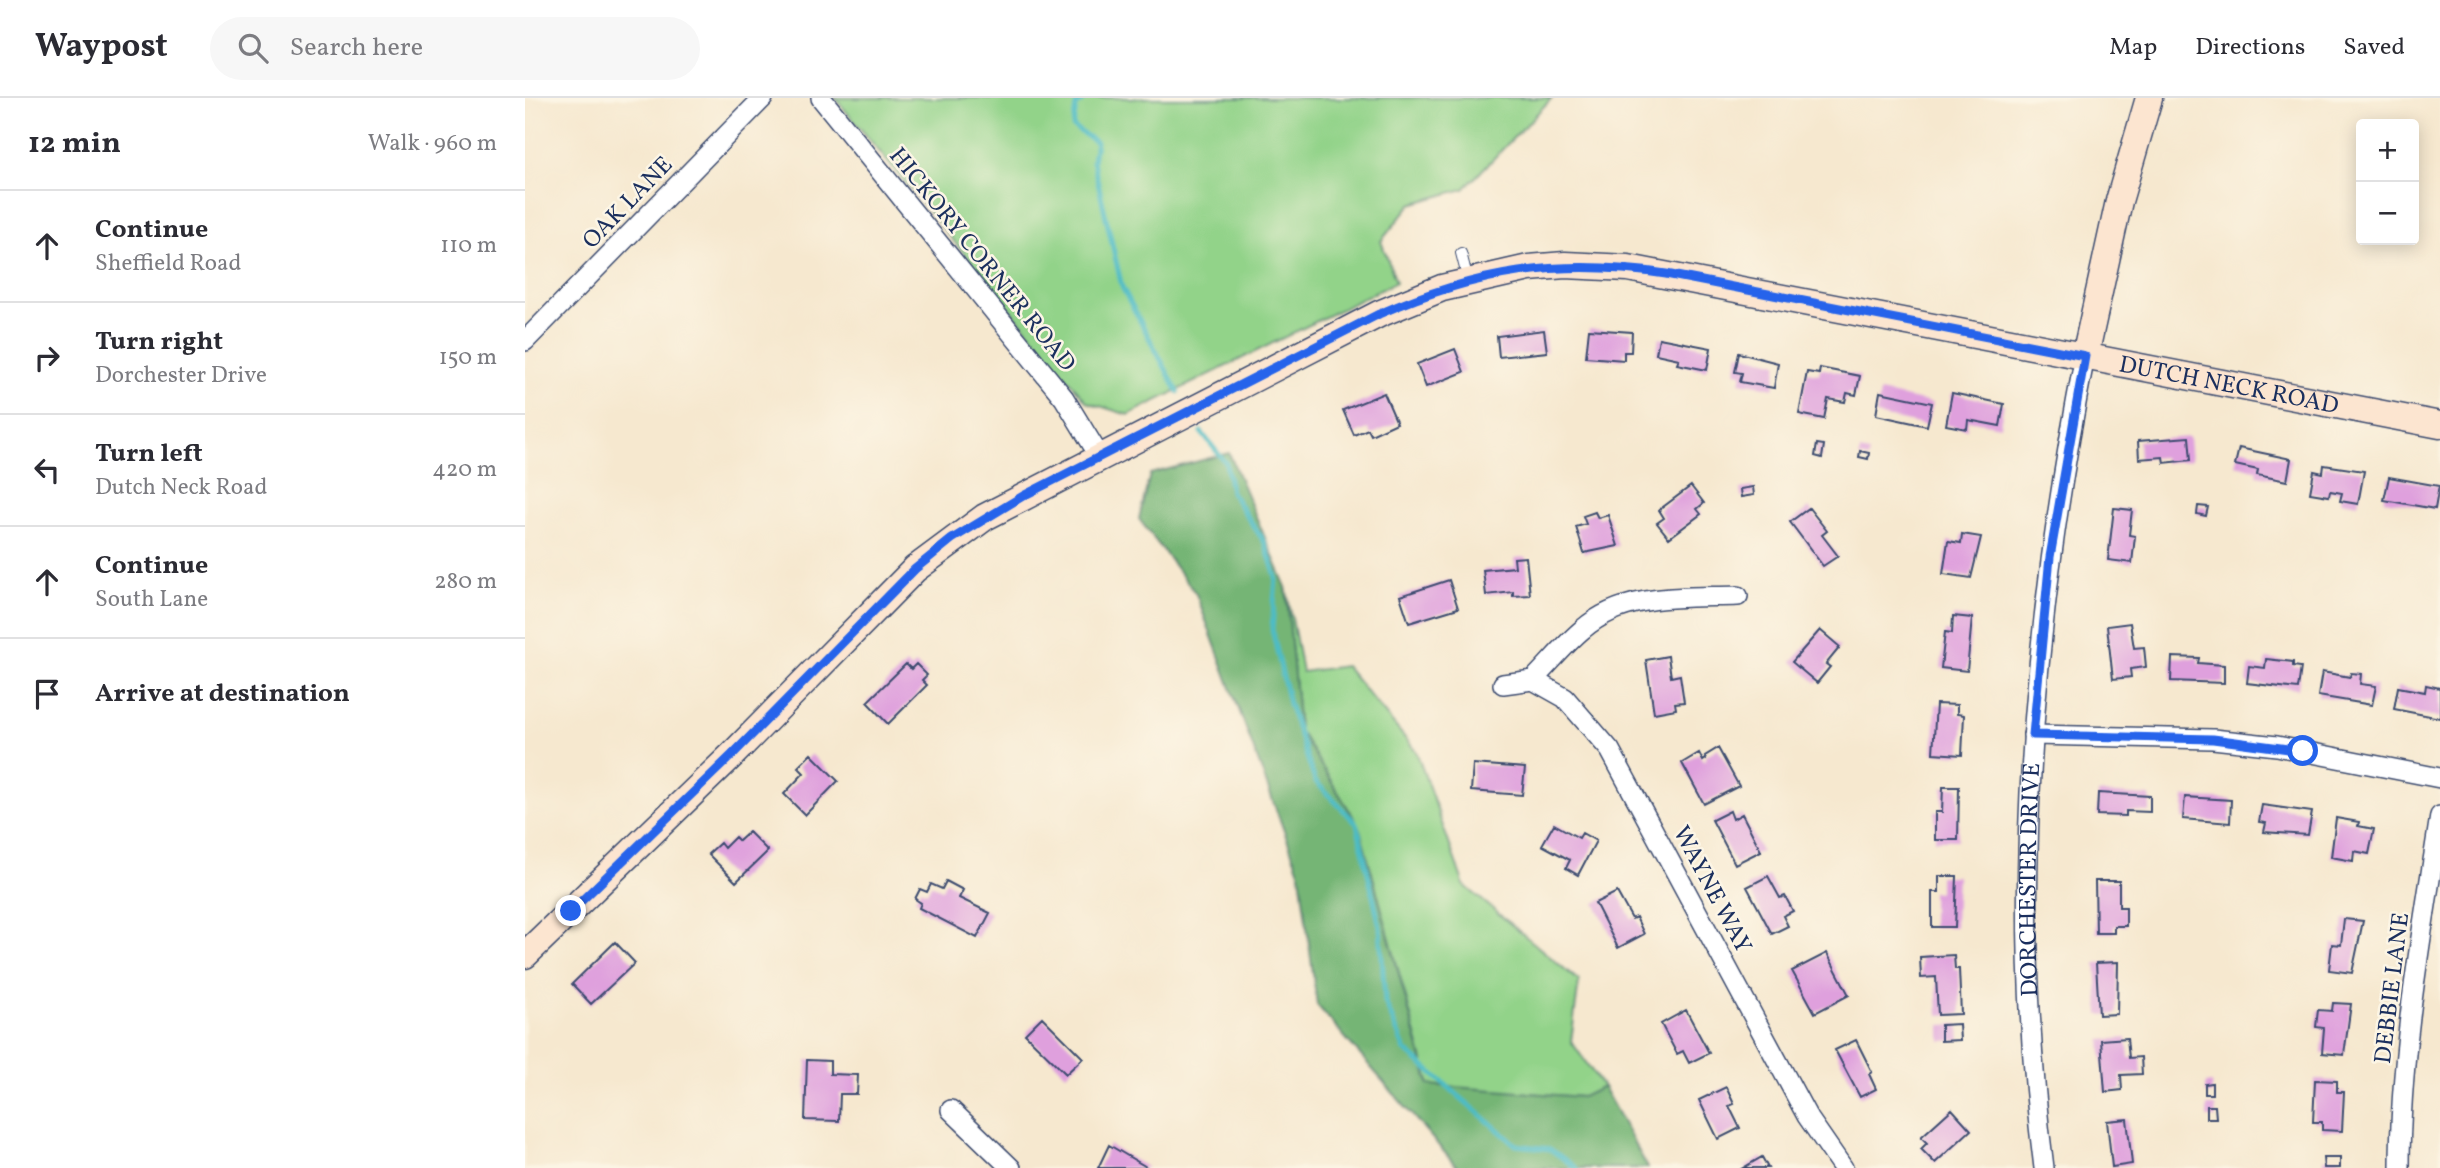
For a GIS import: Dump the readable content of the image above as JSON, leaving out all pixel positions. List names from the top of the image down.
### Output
{
  "streets": {
    "street": [
      "OAK LANE",
      "HICKORY CORNER ROAD",
      "DUTCH NECK ROAD",
      "DORCHESTER DRIVE",
      "WAYNE WAY",
      "DEBBIE LANE"
    ]
  },
  "crossings": [
    ["HICKORY CORNER ROAD", "DUTCH NECK ROAD"],
    ["DUTCH NECK ROAD", "DORCHESTER DRIVE"]
  ],
  "page": {
    "header": "Waypost",
    "search": "Search here",
    "nav": ["Map", "Directions", "Saved"],
    "heading": ["12 min", "Walk · 960 m"],
    "map_buttons": ["+", "−"],
    "list": [
      ["Continue", "Sheffield Road", "110 m"],
      ["Turn right", "Dorchester Drive", "150 m"],
      ["Turn left", "Dutch Neck Road", "420 m"],
      ["Continue", "South Lane", "280 m"],
      "Arrive at destination"
    ]
  }
}
